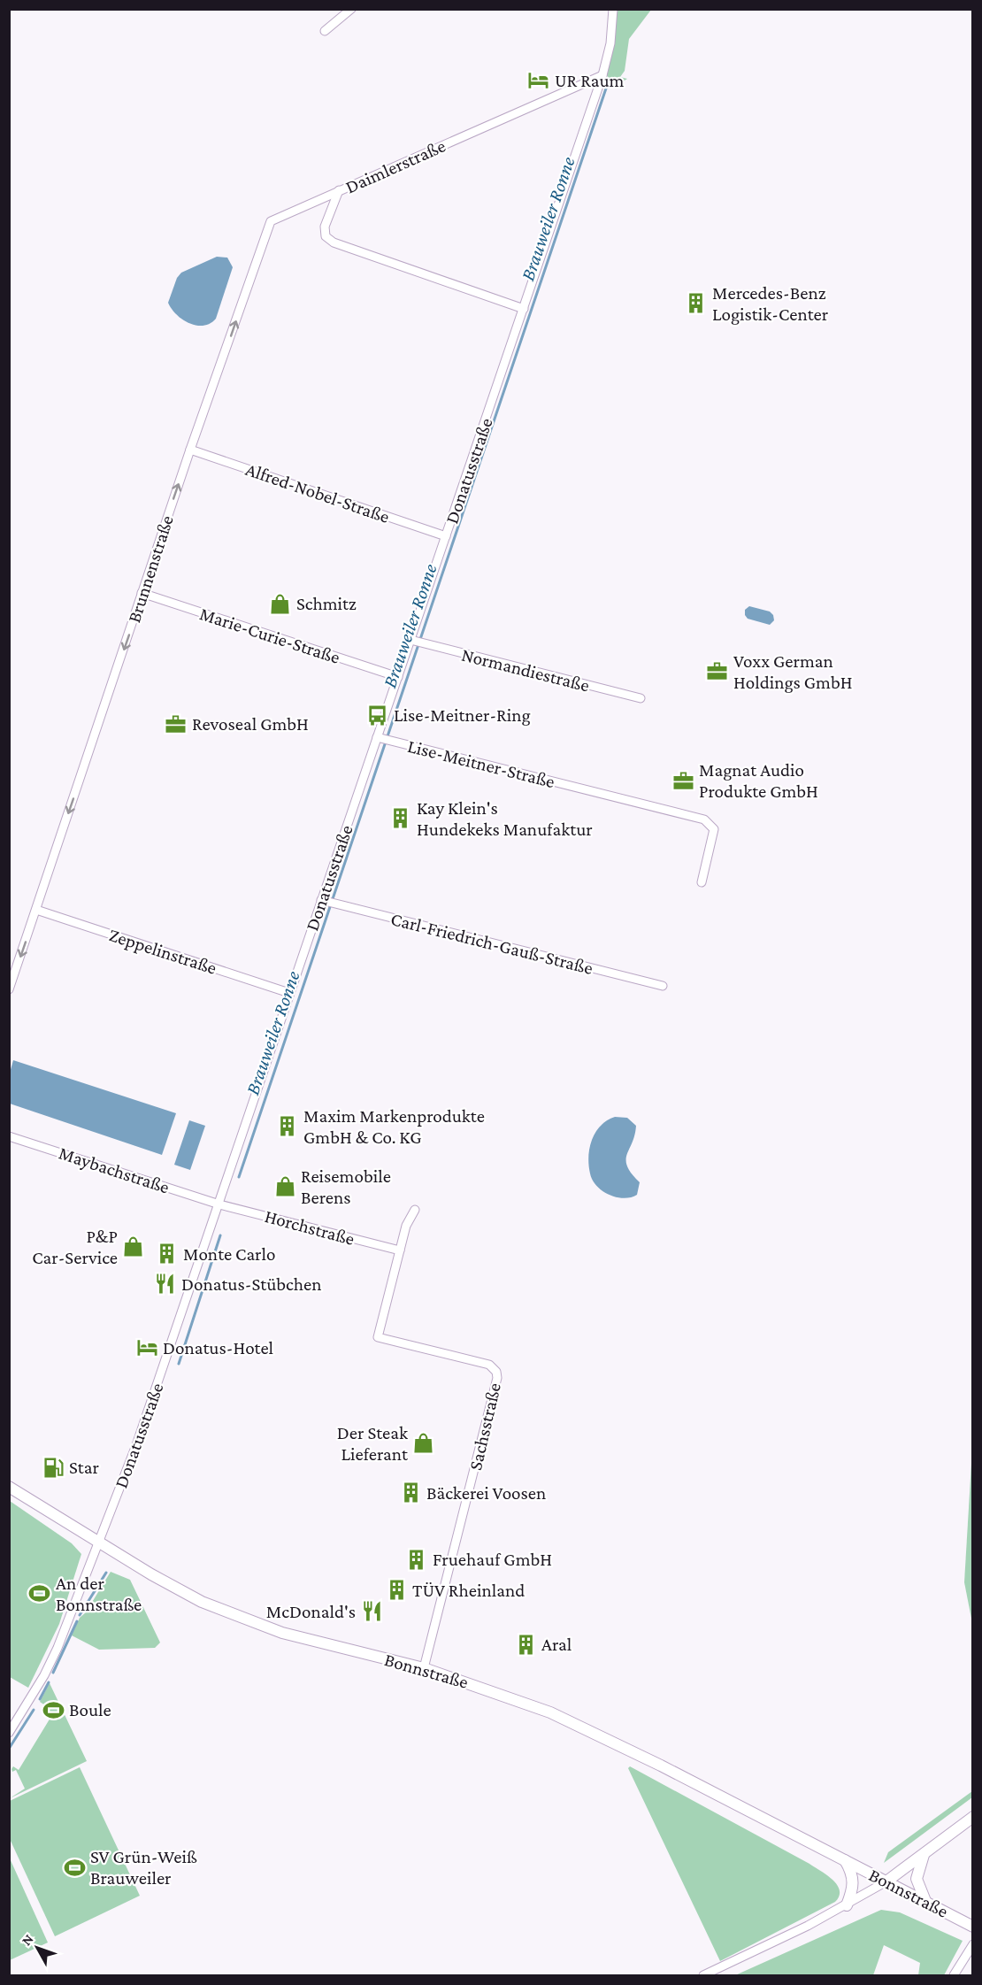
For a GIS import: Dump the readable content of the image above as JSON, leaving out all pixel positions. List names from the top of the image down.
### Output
{
  "streets": {
    "main road": ["Bonnstraße"],
    "street": [
      "Daimlerstraße",
      "Donatusstraße",
      "Alfred-Nobel-Straße",
      "Brunnenstraße",
      "Marie-Curie-Straße",
      "Normandiestraße",
      "Lise-Meitner-Straße",
      "Carl-Friedrich-Gauß-Straße",
      "Zeppelinstraße",
      "Maybachstraße",
      "Horchstraße",
      "Sachsstraße"
    ]
  },
  "crossings": [
    ["Daimlerstraße", "Donatusstraße"],
    ["Daimlerstraße", "Brunnenstraße"],
    ["Donatusstraße", "Alfred-Nobel-Straße"],
    ["Donatusstraße", "Marie-Curie-Straße"],
    ["Donatusstraße", "Normandiestraße"],
    ["Donatusstraße", "Lise-Meitner-Straße"],
    ["Donatusstraße", "Carl-Friedrich-Gauß-Straße"],
    ["Donatusstraße", "Zeppelinstraße"],
    ["Donatusstraße", "Maybachstraße"],
    ["Donatusstraße", "Horchstraße"],
    ["Donatusstraße", "Bonnstraße"],
    ["Alfred-Nobel-Straße", "Brunnenstraße"],
    ["Brunnenstraße", "Marie-Curie-Straße"],
    ["Brunnenstraße", "Zeppelinstraße"],
    ["Maybachstraße", "Horchstraße"],
    ["Horchstraße", "Sachsstraße"],
    ["Sachsstraße", "Bonnstraße"]
  ],
  "water": ["Brauweiler Ronne"],
  "places": {
    "hotel": ["UR Raum", "Donatus-Hotel"],
    "building": [
      "Mercedes-Benz Logistik-Center",
      "Kay Klein's Hundekeks Manufaktur",
      "Maxim Markenprodukte GmbH & Co. KG",
      "Monte Carlo",
      "Bäckerei Voosen",
      "Fruehauf GmbH",
      "TÜV Rheinland",
      "Aral"
    ],
    "shop": [
      "Schmitz",
      "Reisemobile Berens",
      "P&P Car-Service",
      "Der Steak Lieferant"
    ],
    "office": ["Voxx German Holdings GmbH", "Revoseal GmbH", "Magnat Audio Produkte GmbH"],
    "bus stop": ["Lise-Meitner-Ring"],
    "restaurant": ["Donatus-Stübchen", "McDonald's"],
    "fuel station": ["Star"],
    "sports": ["An der Bonnstraße", "Boule", "SV Grün-Weiß Brauweiler"]
  },
  "north": "top left"
}
